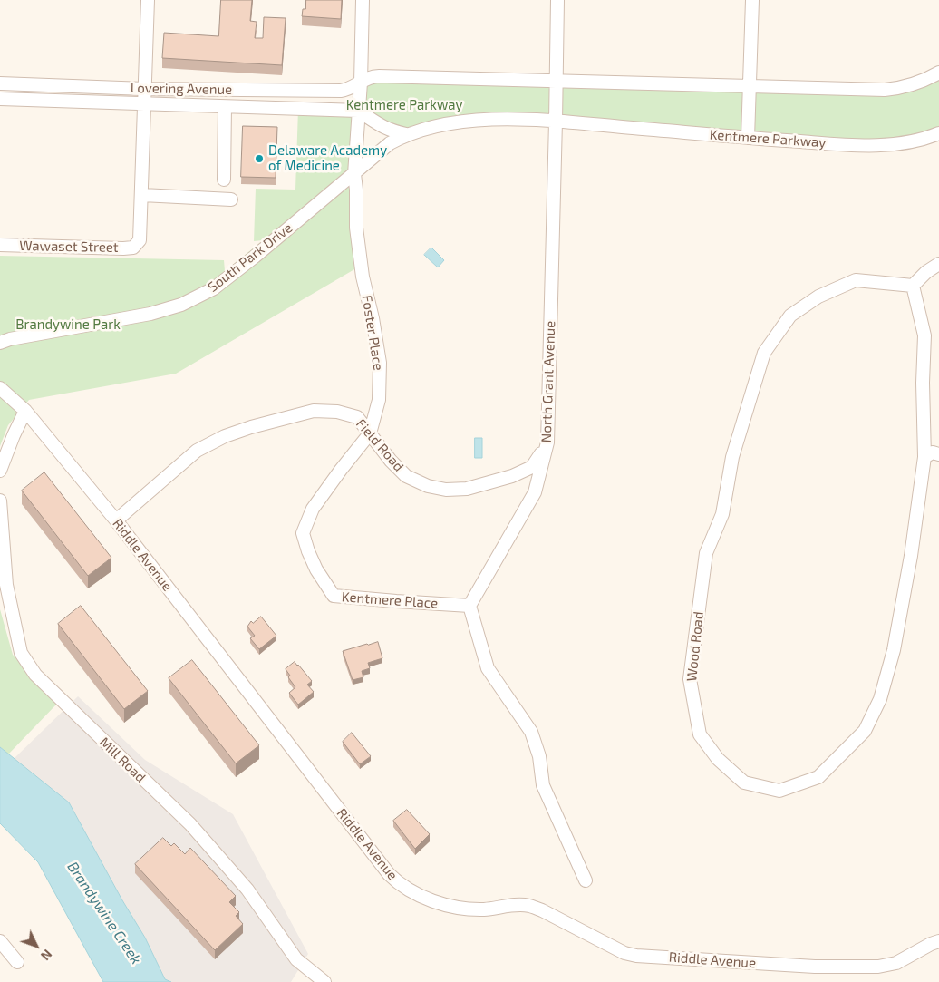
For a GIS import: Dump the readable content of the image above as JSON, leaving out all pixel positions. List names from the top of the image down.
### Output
{
  "streets": {
    "street": [
      "Lovering Avenue",
      "Kentmere Parkway",
      "Wawaset Street",
      "South Park Drive",
      "Foster Place",
      "North Grant Avenue",
      "Field Road",
      "Riddle Avenue",
      "Kentmere Place",
      "Wood Road",
      "Mill Road"
    ]
  },
  "crossings": [
    ["Lovering Avenue", "Kentmere Parkway"],
    ["Lovering Avenue", "Foster Place"],
    ["Kentmere Parkway", "South Park Drive"],
    ["Kentmere Parkway", "Foster Place"],
    ["Kentmere Parkway", "North Grant Avenue"],
    ["South Park Drive", "Foster Place"],
    ["Foster Place", "Field Road"],
    ["Foster Place", "Kentmere Place"],
    ["North Grant Avenue", "Field Road"],
    ["North Grant Avenue", "Kentmere Place"],
    ["Field Road", "Riddle Avenue"]
  ],
  "water": ["Brandywine Creek"],
  "parks": ["Kentmere Parkway", "Brandywine Park"],
  "places": ["Delaware Academy of Medicine"],
  "north": "bottom right"
}
